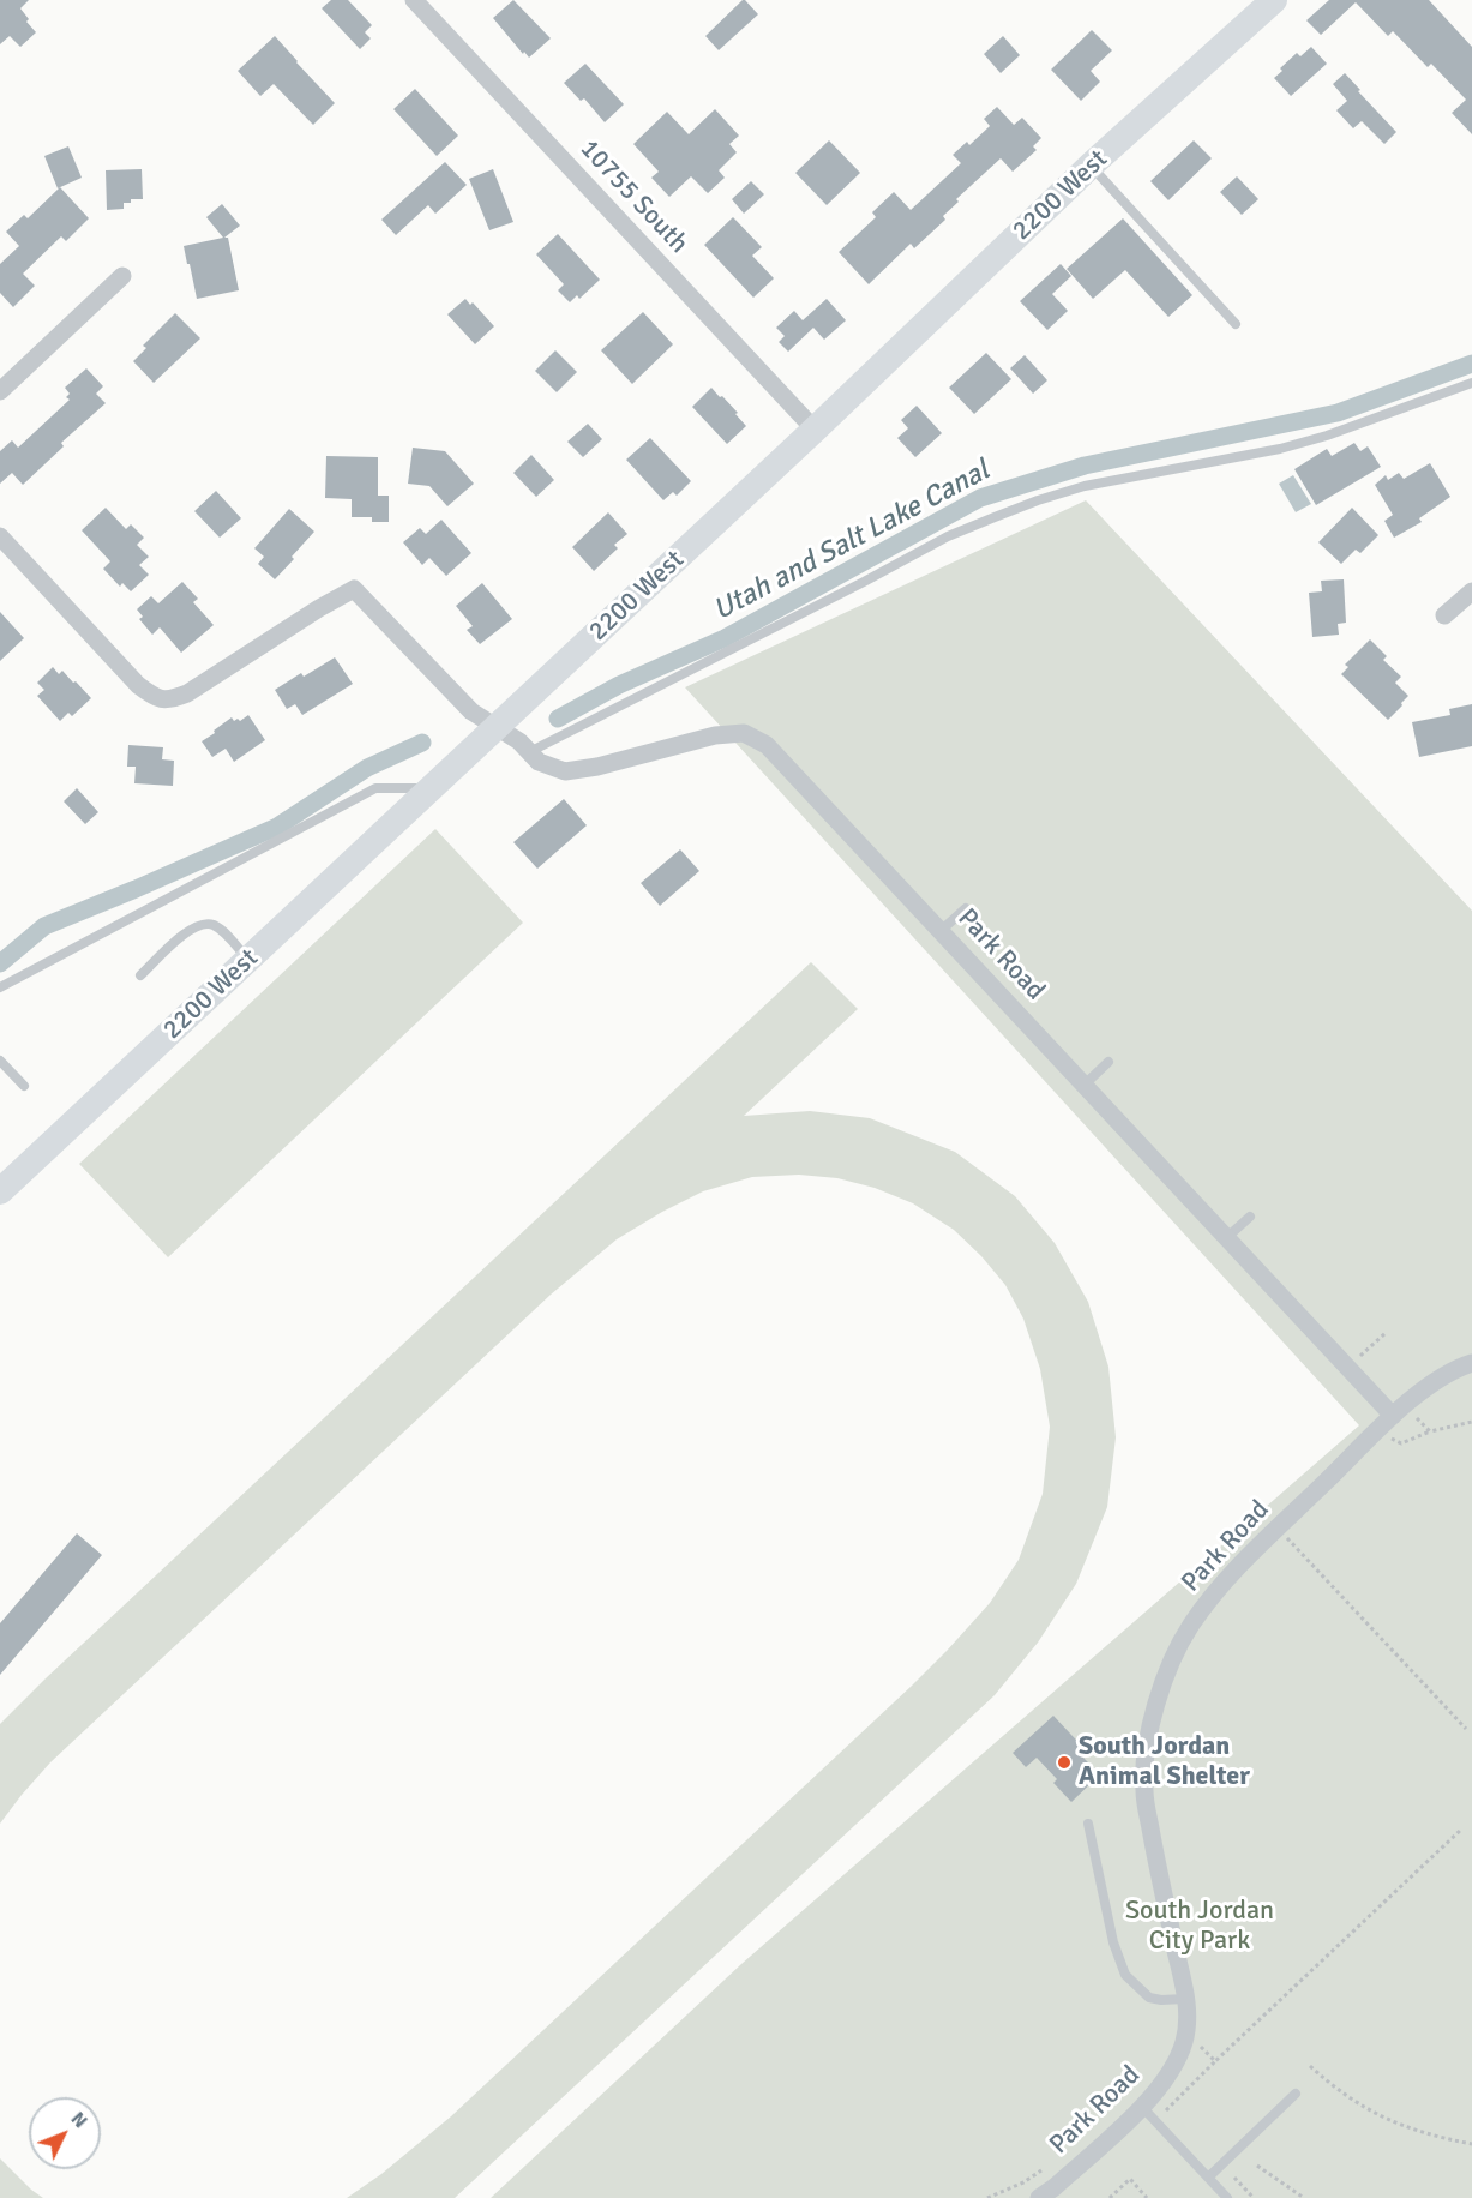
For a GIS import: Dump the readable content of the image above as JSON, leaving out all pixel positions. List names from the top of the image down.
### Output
{
  "streets": {
    "street": ["2200 West", "10755 South", "Park Road"]
  },
  "crossings": [
    ["2200 West", "10755 South"],
    ["2200 West", "Park Road"]
  ],
  "water": ["Utah and Salt Lake Canal"],
  "parks": ["South Jordan City Park"],
  "places": ["South Jordan Animal Shelter"],
  "north": "top right"
}
